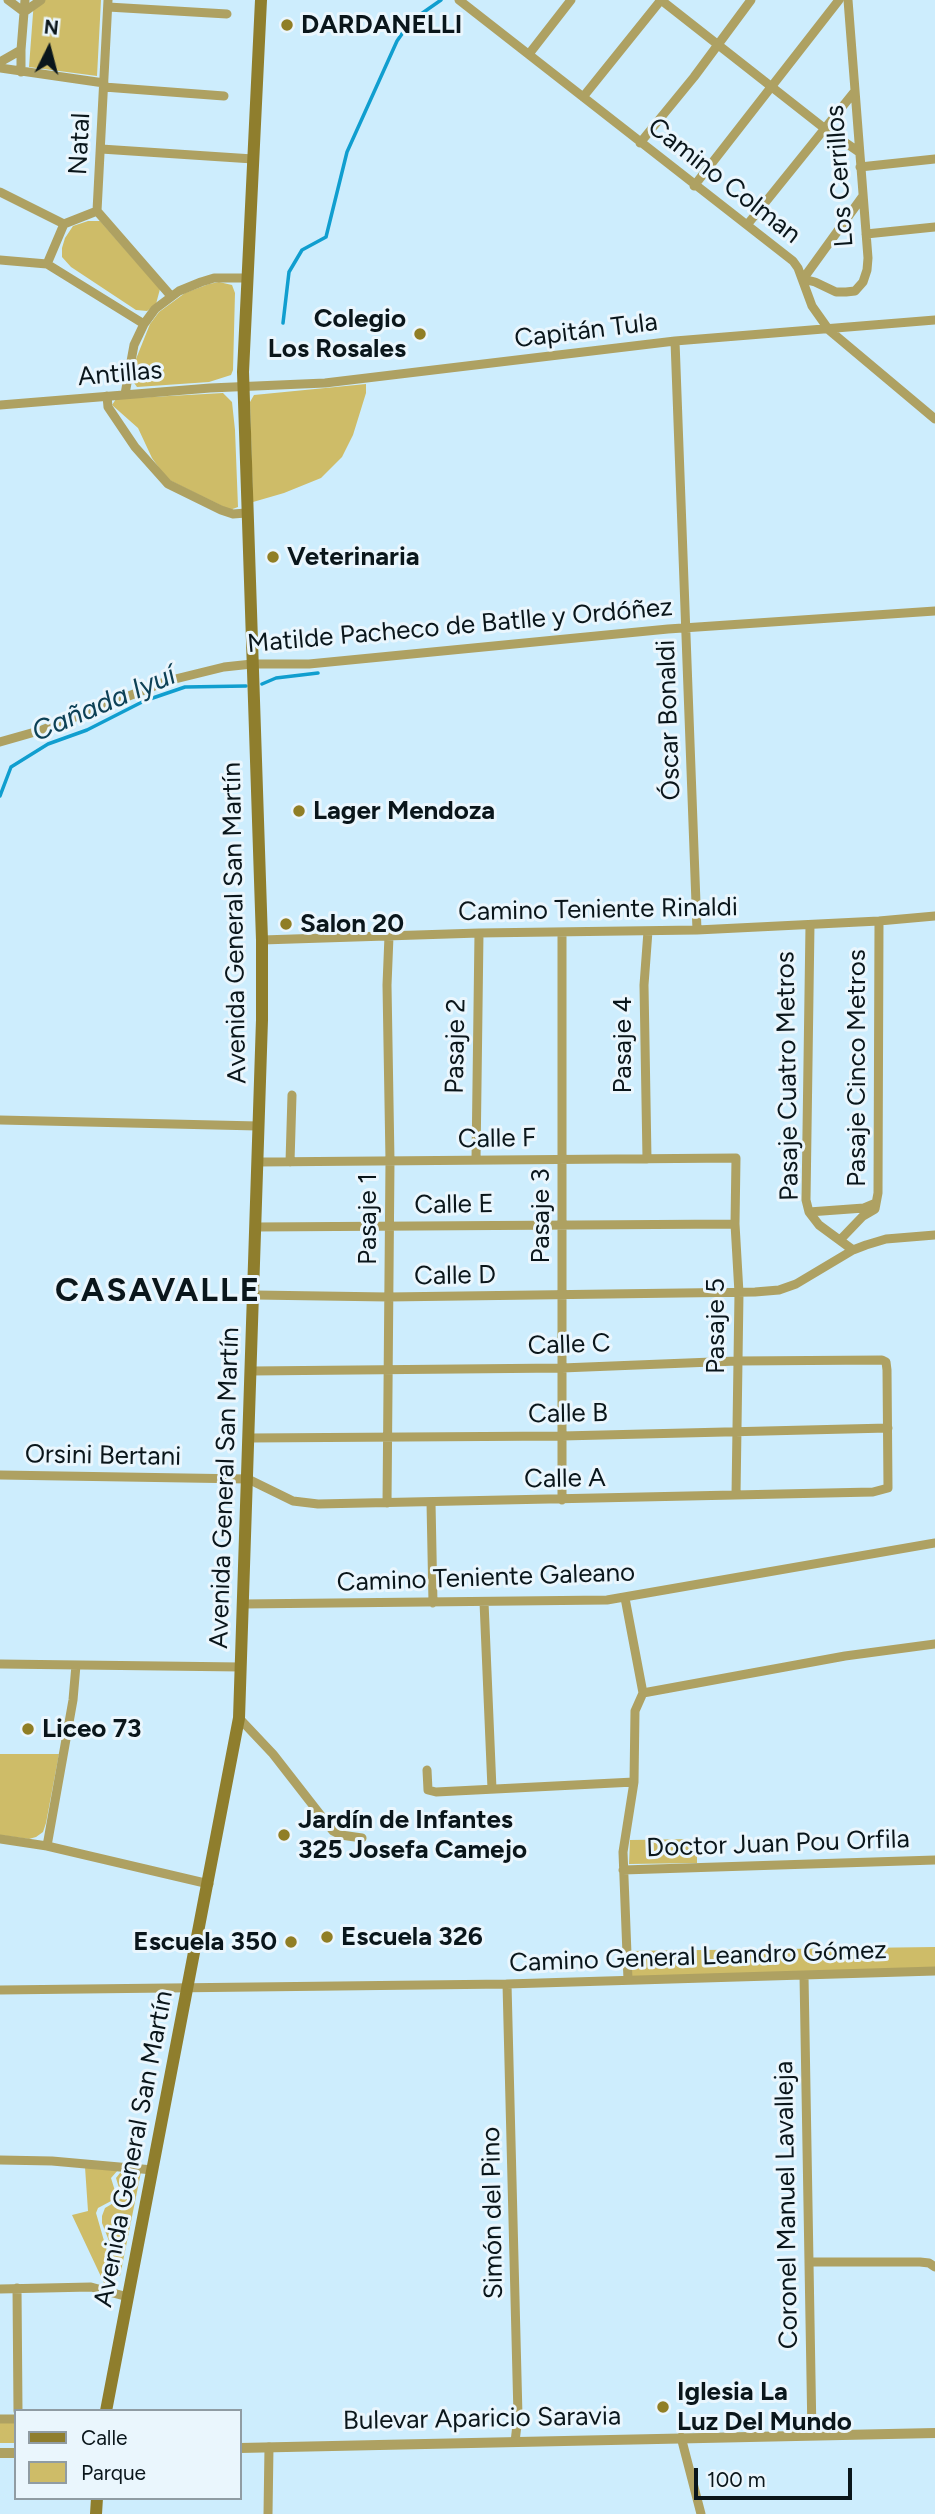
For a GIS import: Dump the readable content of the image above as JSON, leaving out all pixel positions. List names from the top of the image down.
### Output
{
  "streets": {
    "main road": ["Avenida General San Martín"],
    "street": [
      "Natal",
      "Los Cerrillos",
      "Camino Colman",
      "Capitán Tula",
      "Antillas",
      "Matilde Pacheco de Batlle y Ordóñez",
      "Óscar Bonaldi",
      "Camino Teniente Rinaldi",
      "Pasaje 4",
      "Pasaje 2",
      "Pasaje Cinco Metros",
      "Pasaje Cuatro Metros",
      "Calle F",
      "Calle E",
      "Pasaje 3",
      "Pasaje 1",
      "Calle D",
      "Pasaje 5",
      "Calle C",
      "Calle B",
      "Orsini Bertani",
      "Calle A",
      "Camino Teniente Galeano",
      "Doctor Juan Pou Orfila",
      "Camino General Leandro Gómez",
      "Coronel Manuel Lavalleja",
      "Simón del Pino",
      "Bulevar Aparicio Saravia"
    ]
  },
  "crossings": [
    ["Los Cerrillos", "Camino Colman"],
    ["Camino Colman", "Capitán Tula"],
    ["Capitán Tula", "Antillas"],
    ["Capitán Tula", "Óscar Bonaldi"],
    ["Capitán Tula", "Avenida General San Martín"],
    ["Antillas", "Avenida General San Martín"],
    ["Matilde Pacheco de Batlle y Ordóñez", "Óscar Bonaldi"],
    ["Matilde Pacheco de Batlle y Ordóñez", "Avenida General San Martín"],
    ["Óscar Bonaldi", "Camino Teniente Rinaldi"],
    ["Camino Teniente Rinaldi", "Avenida General San Martín"],
    ["Camino Teniente Rinaldi", "Pasaje 4"],
    ["Camino Teniente Rinaldi", "Pasaje 2"],
    ["Camino Teniente Rinaldi", "Pasaje Cinco Metros"],
    ["Camino Teniente Rinaldi", "Pasaje Cuatro Metros"],
    ["Camino Teniente Rinaldi", "Pasaje 3"],
    ["Camino Teniente Rinaldi", "Pasaje 1"],
    ["Avenida General San Martín", "Calle F"],
    ["Avenida General San Martín", "Calle E"],
    ["Avenida General San Martín", "Calle D"],
    ["Avenida General San Martín", "Calle C"],
    ["Avenida General San Martín", "Calle B"],
    ["Avenida General San Martín", "Orsini Bertani"],
    ["Avenida General San Martín", "Calle A"],
    ["Avenida General San Martín", "Camino Teniente Galeano"],
    ["Avenida General San Martín", "Camino General Leandro Gómez"],
    ["Pasaje 4", "Calle F"],
    ["Pasaje 2", "Calle F"],
    ["Pasaje Cinco Metros", "Pasaje Cuatro Metros"],
    ["Pasaje Cuatro Metros", "Calle D"],
    ["Calle F", "Pasaje 3"],
    ["Calle F", "Pasaje 1"],
    ["Calle F", "Pasaje 5"],
    ["Calle E", "Pasaje 3"],
    ["Calle E", "Pasaje 1"],
    ["Calle E", "Pasaje 5"],
    ["Pasaje 3", "Calle D"],
    ["Pasaje 3", "Calle C"],
    ["Pasaje 3", "Calle B"],
    ["Pasaje 3", "Calle A"],
    ["Pasaje 1", "Calle D"],
    ["Pasaje 1", "Calle C"],
    ["Pasaje 1", "Calle B"],
    ["Pasaje 1", "Calle A"],
    ["Calle D", "Pasaje 5"],
    ["Pasaje 5", "Calle C"],
    ["Pasaje 5", "Calle B"],
    ["Pasaje 5", "Calle A"],
    ["Calle C", "Calle B"],
    ["Calle C", "Calle A"],
    ["Calle B", "Calle A"],
    ["Orsini Bertani", "Calle A"],
    ["Camino General Leandro Gómez", "Coronel Manuel Lavalleja"],
    ["Camino General Leandro Gómez", "Simón del Pino"],
    ["Coronel Manuel Lavalleja", "Bulevar Aparicio Saravia"],
    ["Simón del Pino", "Bulevar Aparicio Saravia"]
  ],
  "districts": ["CASAVALLE"],
  "water": ["Cañada Iyuí"],
  "places": [
    "DARDANELLI",
    "Colegio Los Rosales",
    "Veterinaria",
    "Lager Mendoza",
    "Salon 20",
    "Liceo 73",
    "Jardín de Infantes 325 Josefa Camejo",
    "Escuela 326",
    "Escuela 350",
    "Iglesia La Luz Del Mundo"
  ],
  "legend": ["Calle", "Parque"],
  "scale_bar": "100 m",
  "north": "top"
}
